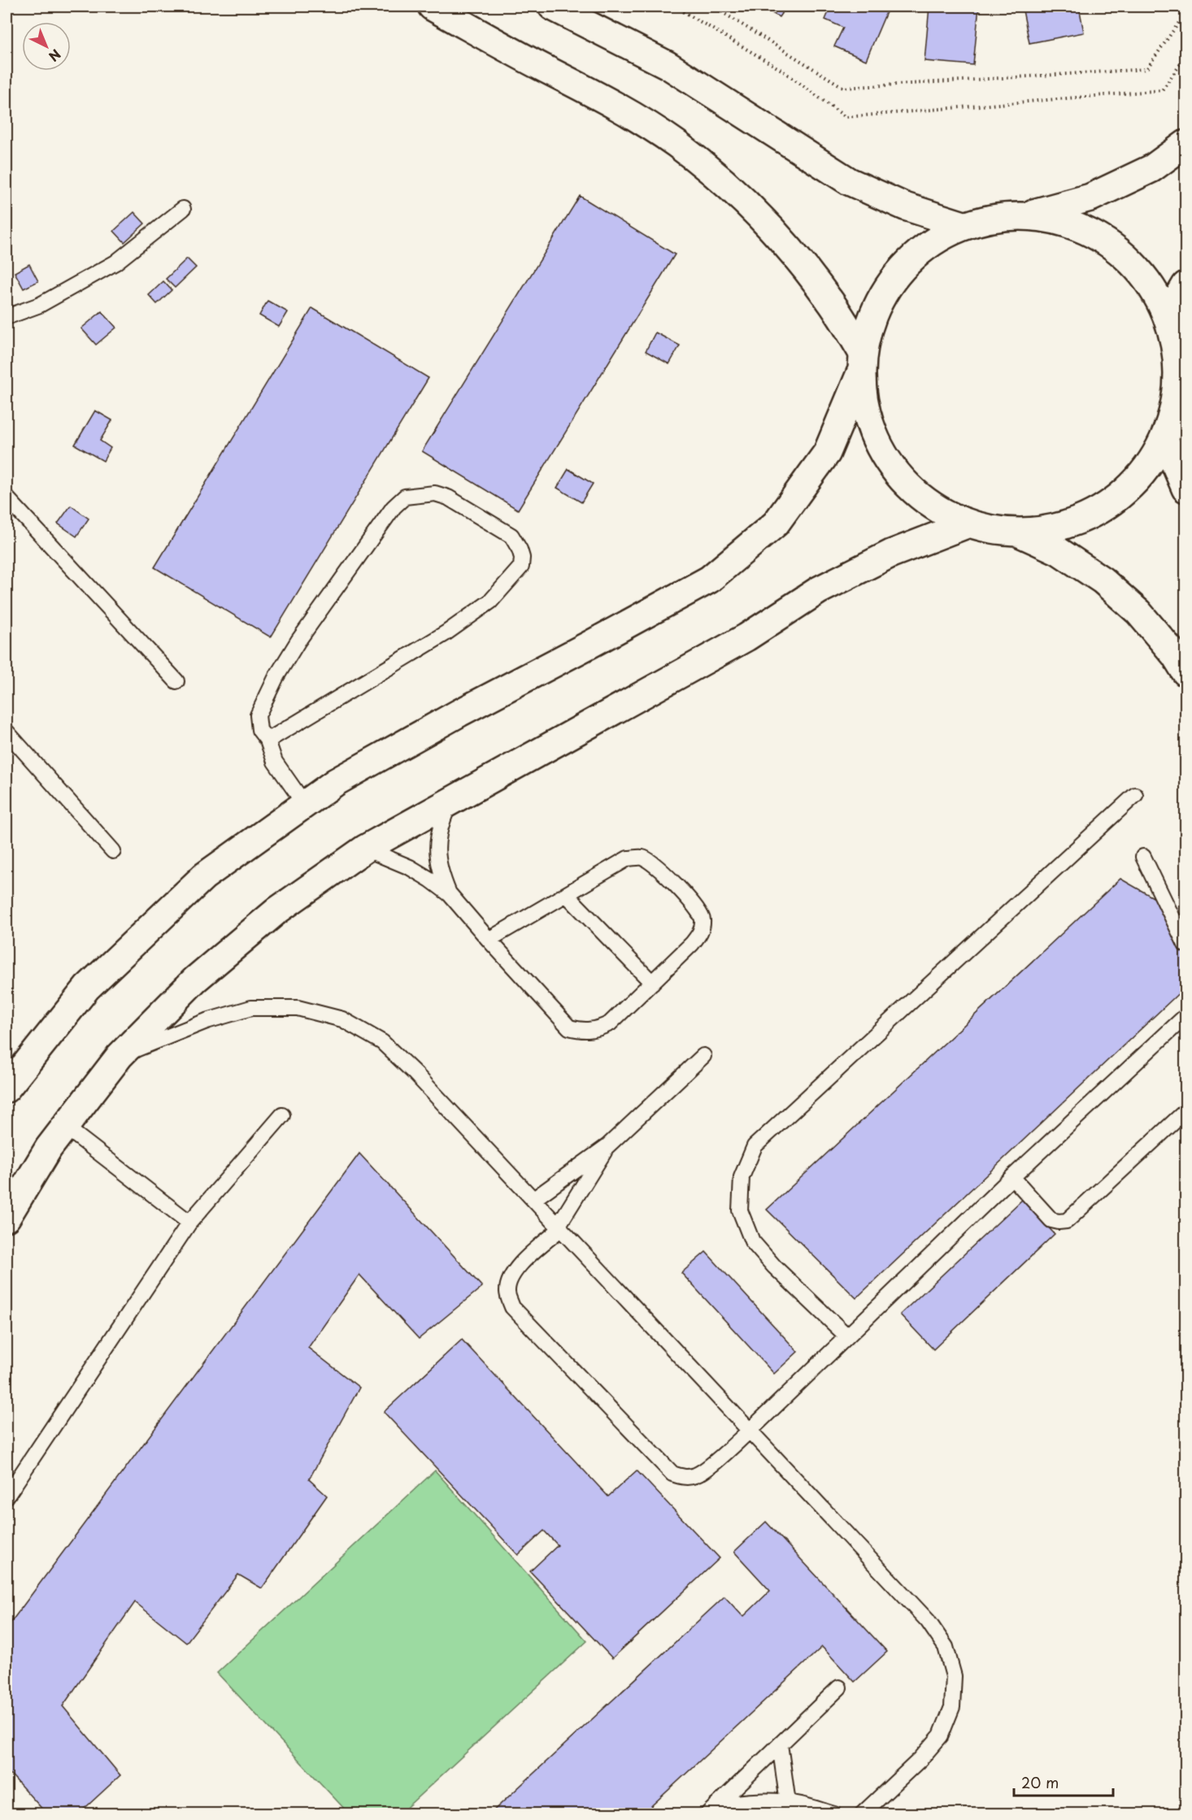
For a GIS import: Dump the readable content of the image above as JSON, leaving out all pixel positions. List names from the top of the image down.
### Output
{
  "scale_bar": "20 m",
  "north": "bottom right"
}
